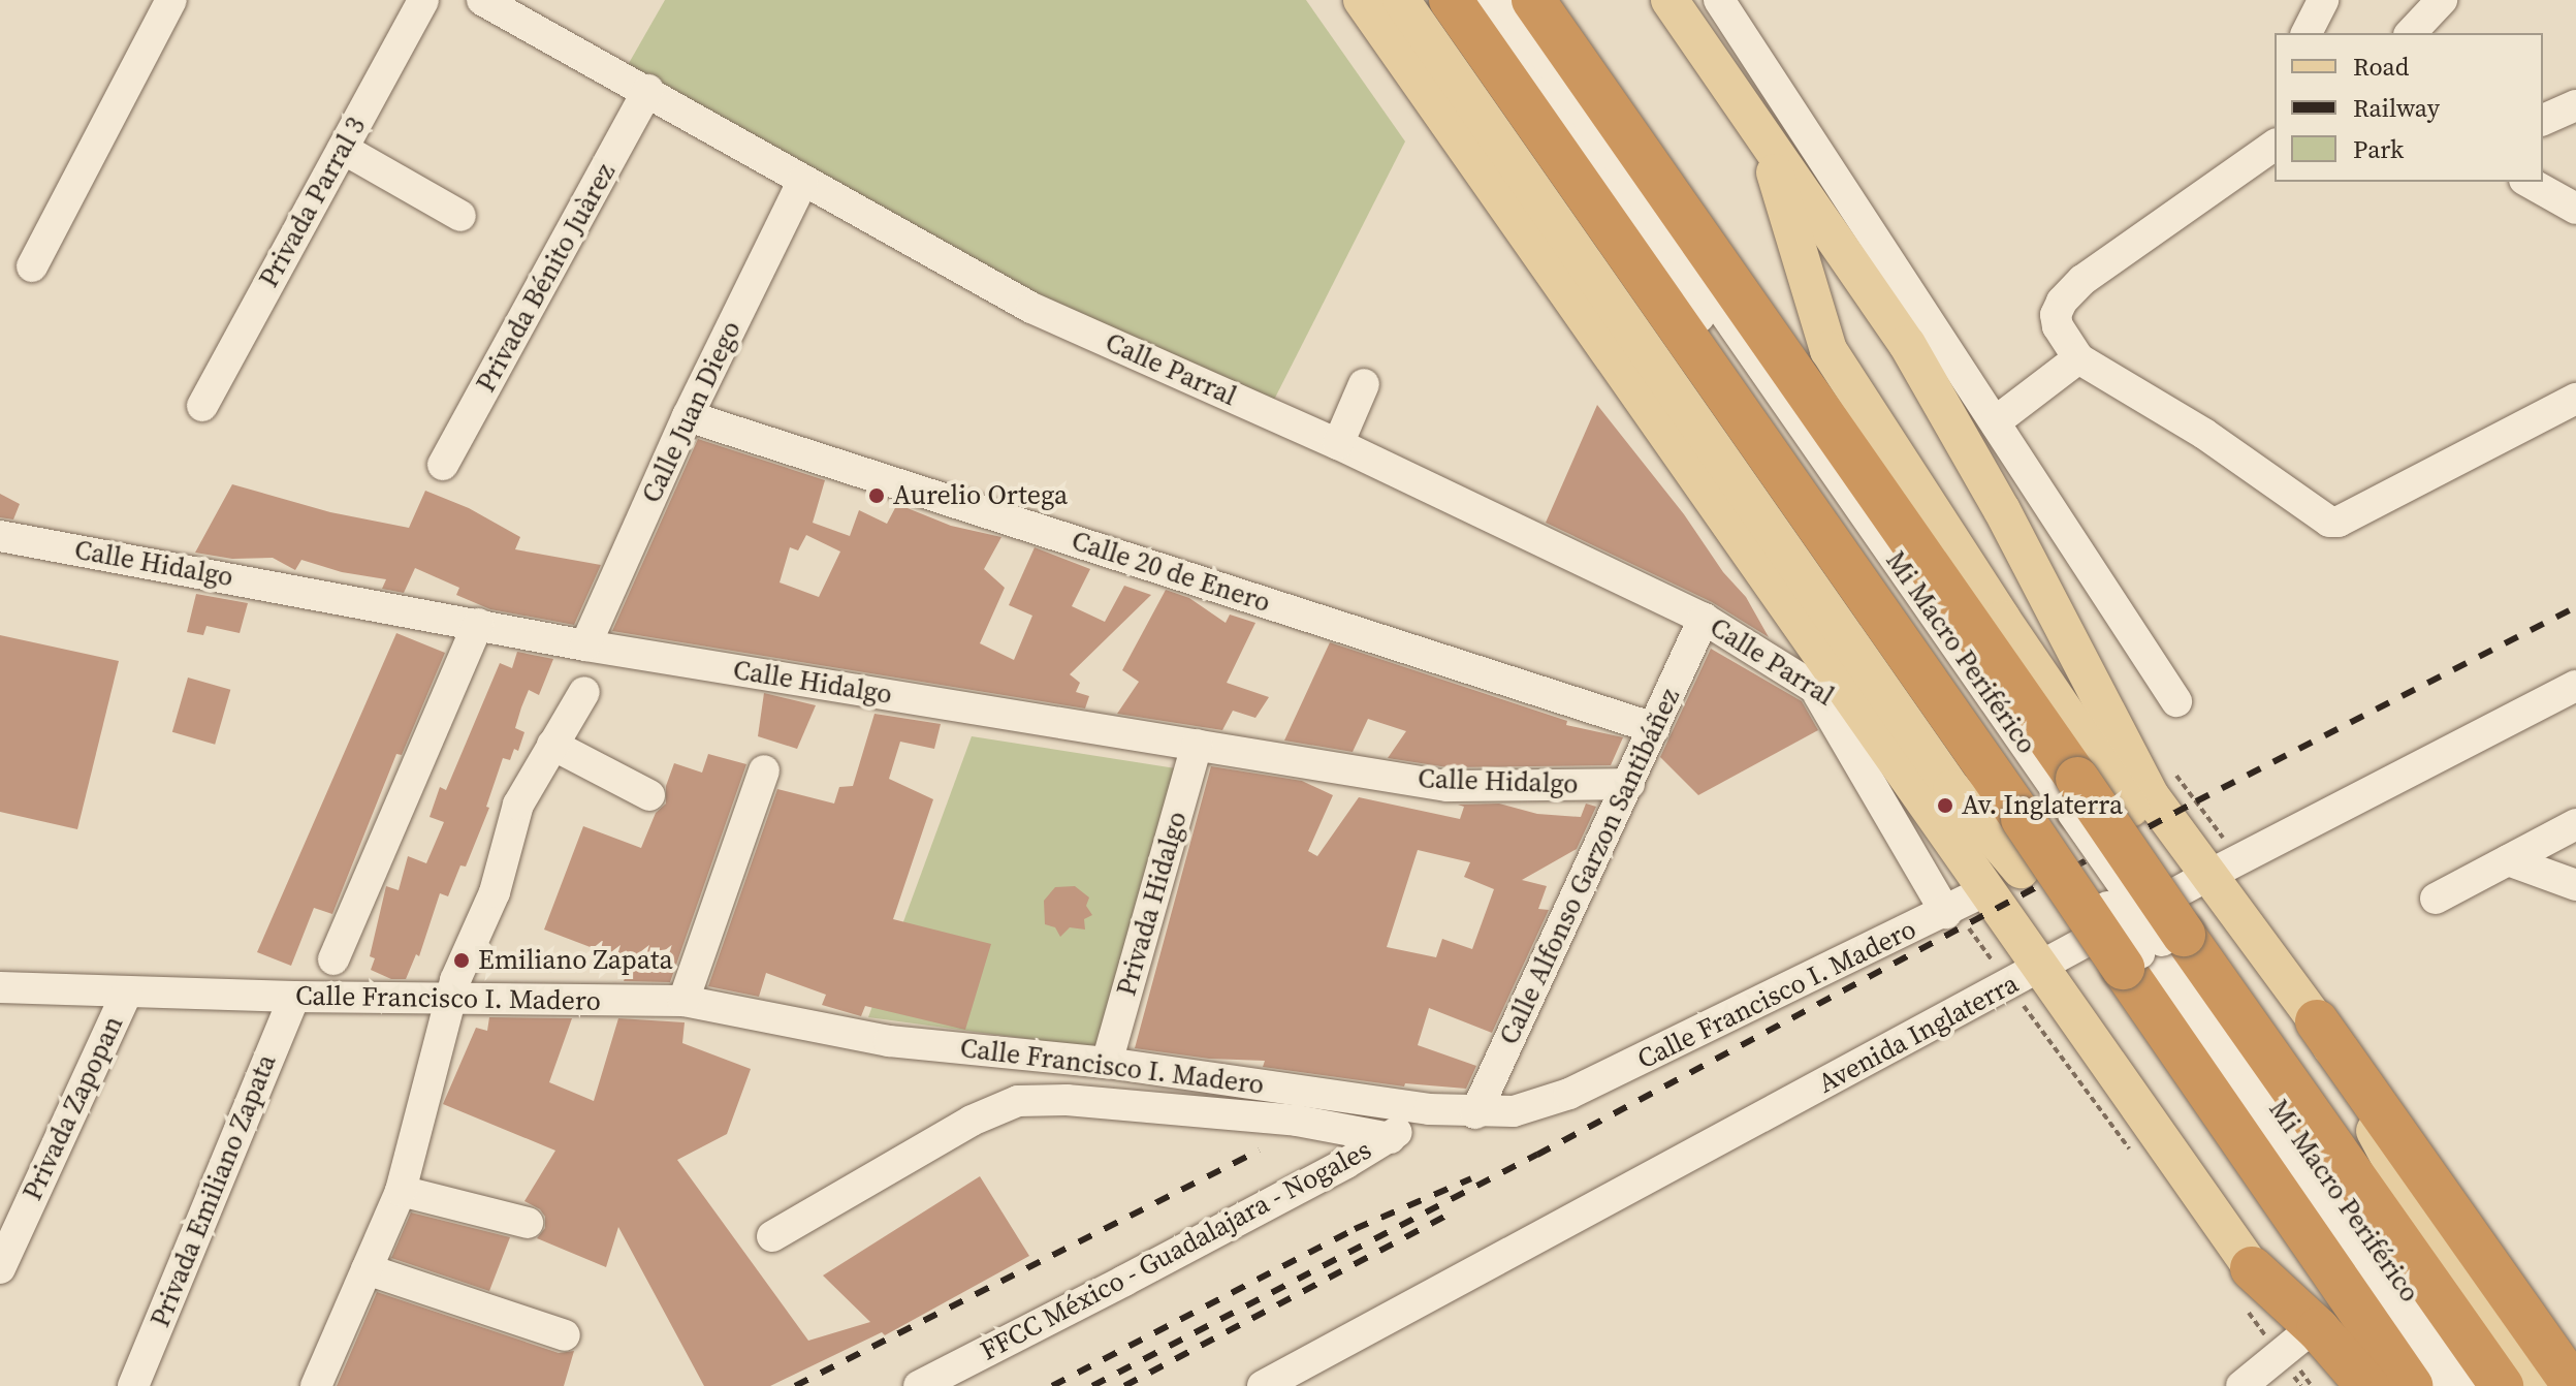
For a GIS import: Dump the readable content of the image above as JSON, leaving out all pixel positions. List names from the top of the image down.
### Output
{
  "streets": {
    "main road": ["Calle Francisco I. Madero"],
    "street": [
      "Privada Parral 3",
      "Privada Bénito Juàrez",
      "Calle Parral",
      "Calle Juan Diego",
      "Calle Hidalgo",
      "Calle 20 de Enero",
      "Mi Macro Periférico",
      "Calle Alfonso Garzon Santibáñez",
      "Privada Hidalgo",
      "Avenida Inglaterra",
      "Privada Zapopan",
      "Privada Emiliano Zapata",
      "FFCC México - Guadalajara - Nogales"
    ]
  },
  "crossings": [
    ["Privada Bénito Juàrez", "Calle Parral"],
    ["Calle Parral", "Calle Juan Diego"],
    ["Calle Parral", "Calle Alfonso Garzon Santibáñez"],
    ["Calle Juan Diego", "Calle Hidalgo"],
    ["Calle Juan Diego", "Calle 20 de Enero"],
    ["Calle Hidalgo", "Calle Alfonso Garzon Santibáñez"],
    ["Calle Hidalgo", "Privada Hidalgo"],
    ["Calle 20 de Enero", "Calle Alfonso Garzon Santibáñez"],
    ["Calle Alfonso Garzon Santibáñez", "Calle Francisco I. Madero"],
    ["Privada Hidalgo", "Calle Francisco I. Madero"],
    ["Calle Francisco I. Madero", "Privada Zapopan"],
    ["Calle Francisco I. Madero", "Privada Emiliano Zapata"],
    ["Calle Francisco I. Madero", "FFCC México - Guadalajara - Nogales"]
  ],
  "places": ["Aurelio Ortega", "Av. Inglaterra", "Emiliano Zapata"],
  "legend": ["Road", "Railway", "Park"]
}
